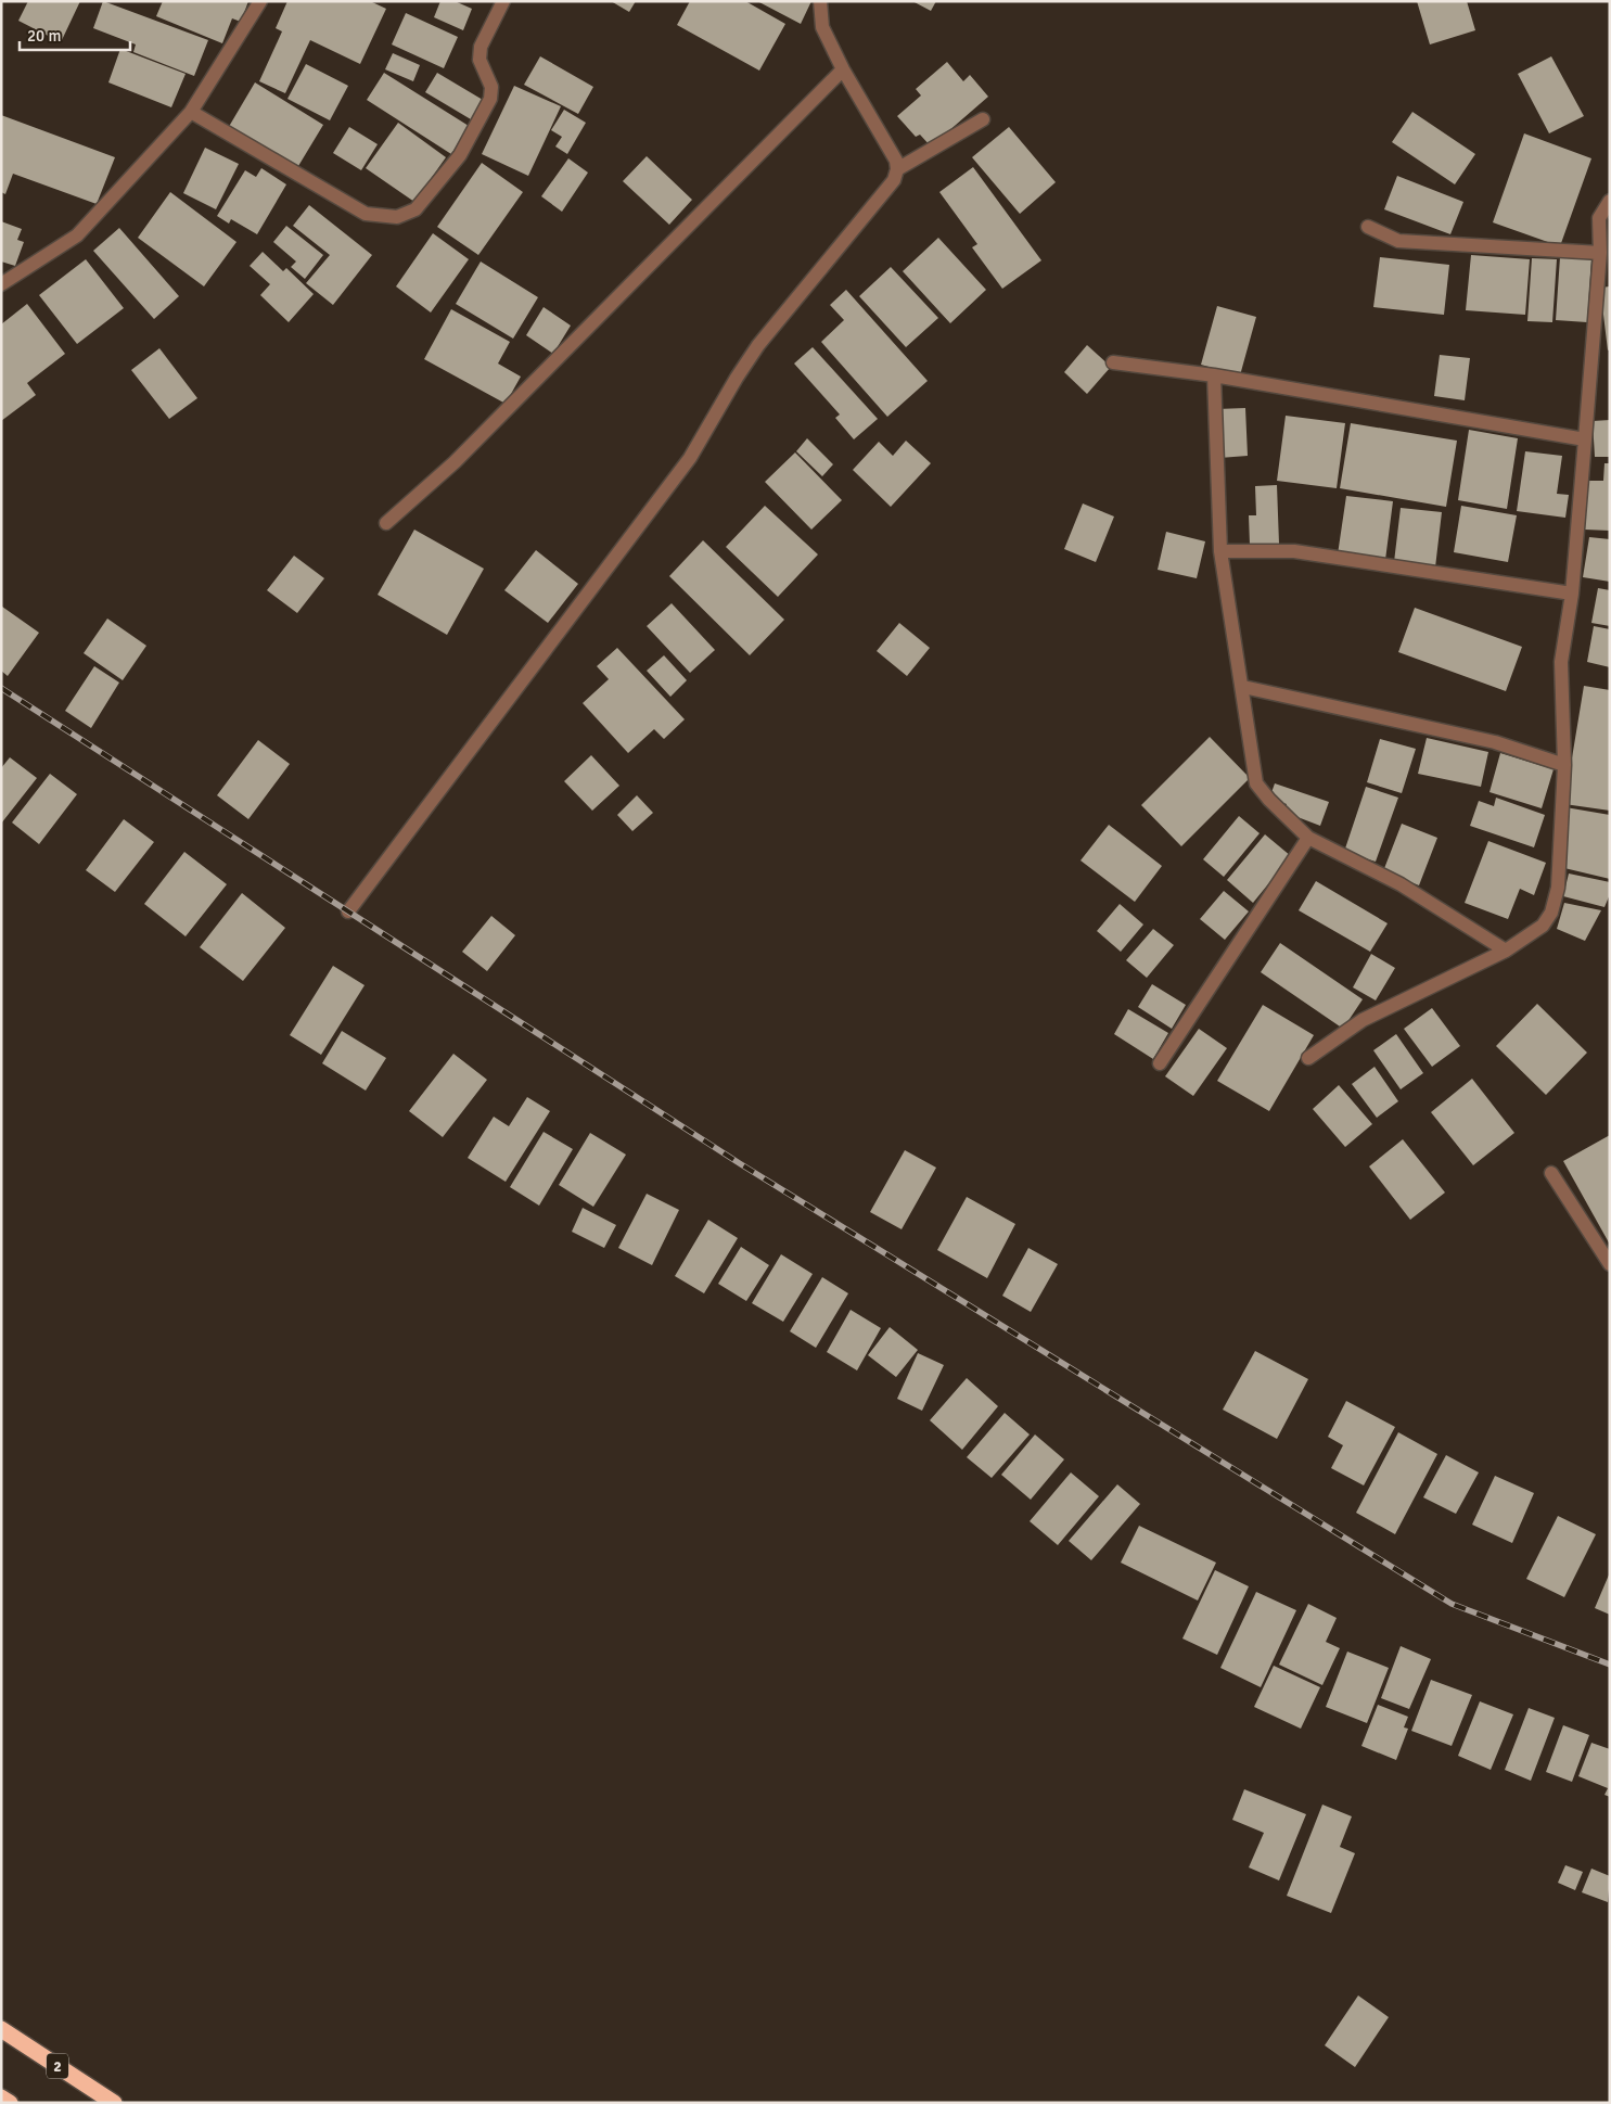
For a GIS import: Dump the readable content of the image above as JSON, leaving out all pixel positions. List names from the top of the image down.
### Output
{
  "streets": {
    "highway": ["2"]
  },
  "scale_bar": "20 m"
}
